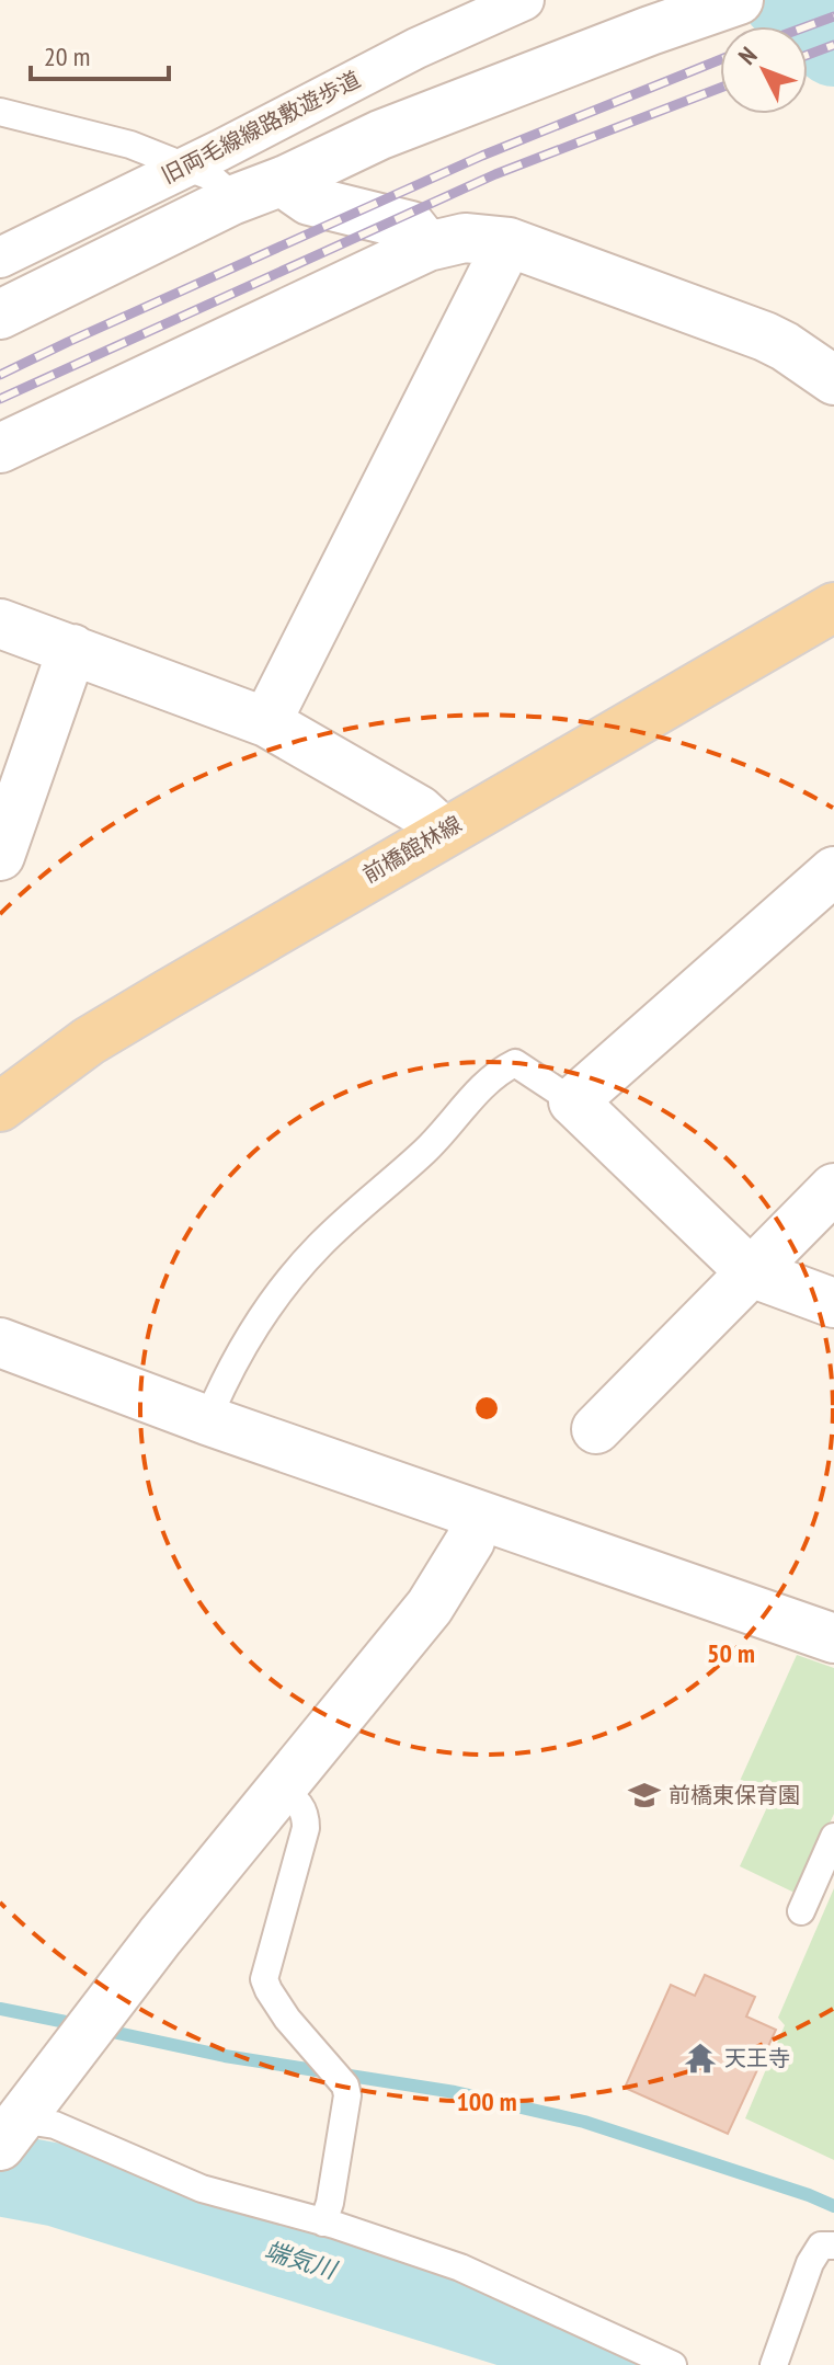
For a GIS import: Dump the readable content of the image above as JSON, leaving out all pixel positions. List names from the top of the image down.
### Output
{
  "streets": {
    "main road": ["前橋館林線"],
    "street": ["旧両毛線線路敷遊歩道"]
  },
  "water": ["端気川"],
  "places": {
    "school or university": ["前橋東保育園"],
    "temple": ["天王寺"]
  },
  "scale_bar": "20 m",
  "north": "top left",
  "rings": ["50 m", "100 m"]
}
